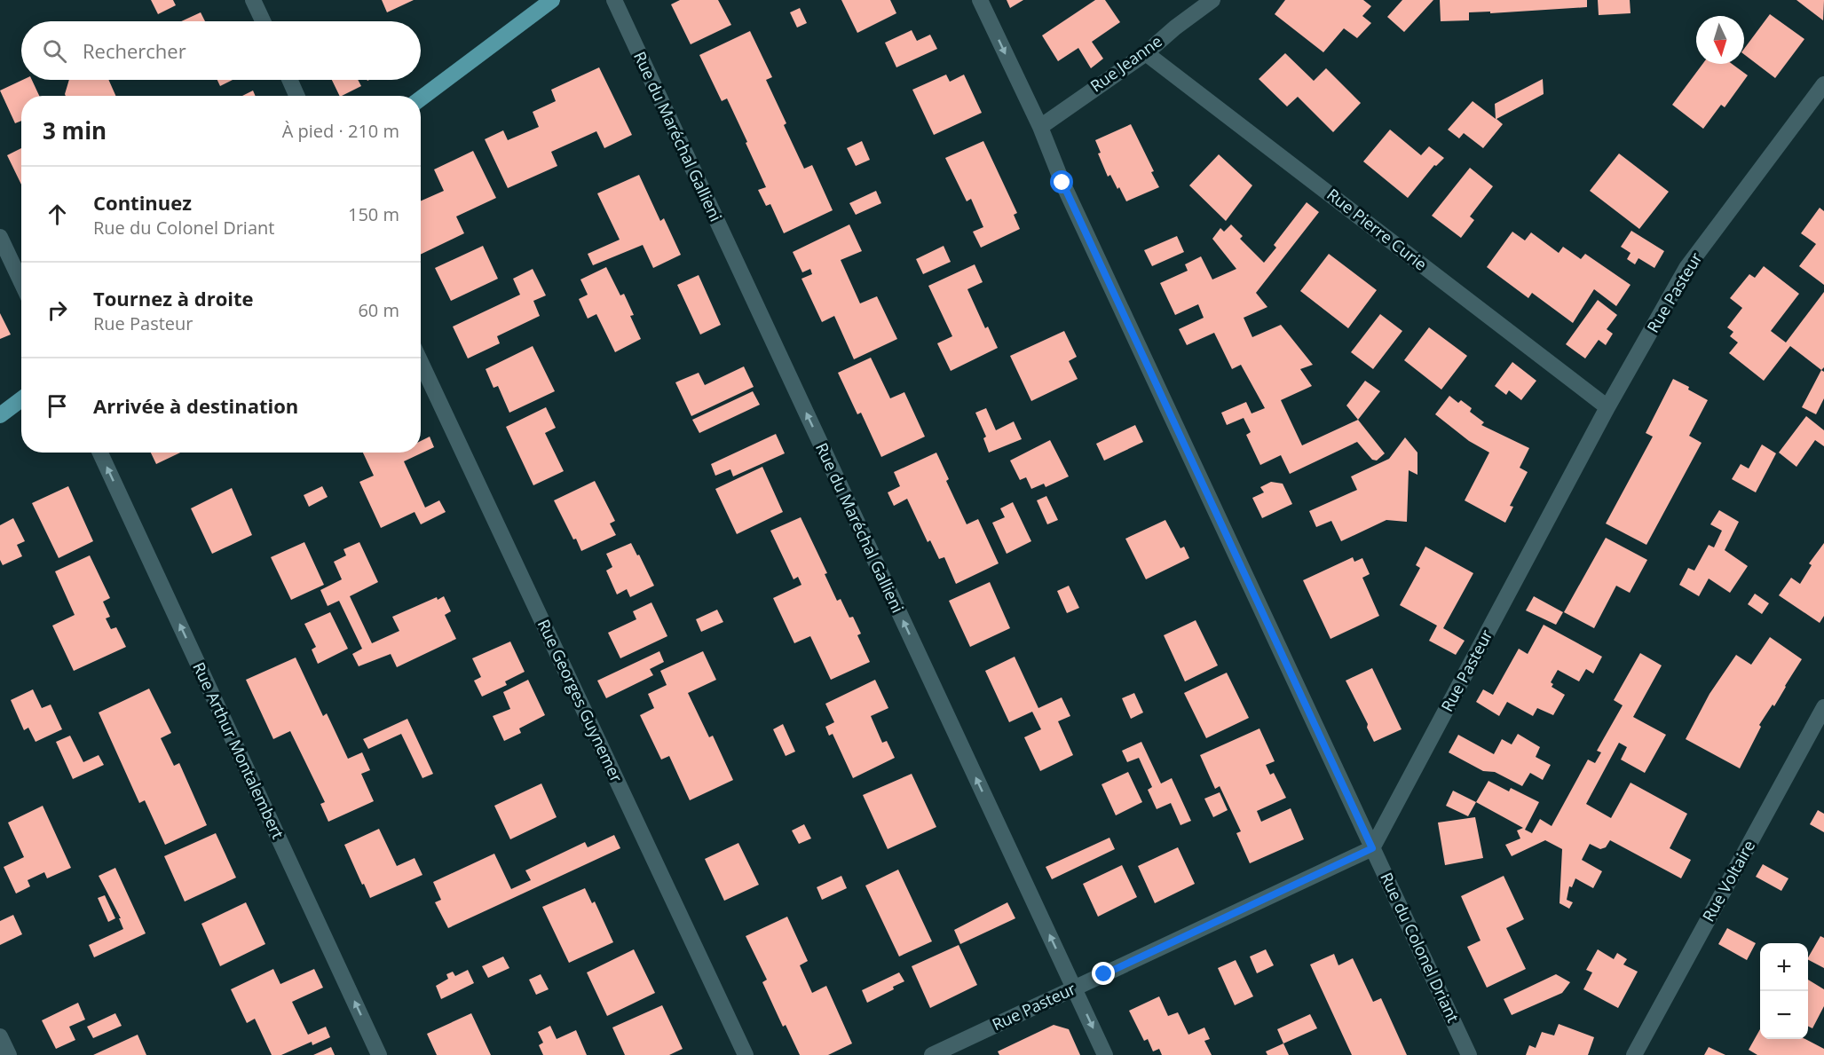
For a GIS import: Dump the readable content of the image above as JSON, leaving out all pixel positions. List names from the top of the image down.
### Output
{
  "streets": {
    "street": [
      "Rue Jeanne",
      "Rue du Maréchal Gallieni",
      "Rue Pierre Curie",
      "Rue Pasteur",
      "Rue Georges Guynemer",
      "Rue Arthur Montalembert",
      "Rue Voltaire",
      "Rue du Colonel Driant"
    ]
  },
  "crossings": [
    ["Rue Jeanne", "Rue Pierre Curie"],
    ["Rue Jeanne", "Rue du Colonel Driant"],
    ["Rue du Maréchal Gallieni", "Rue Pasteur"],
    ["Rue Pierre Curie", "Rue Pasteur"],
    ["Rue Pasteur", "Rue du Colonel Driant"]
  ],
  "one_way": ["Rue du Maréchal Gallieni", "Rue Arthur Montalembert"],
  "north": "bottom",
  "page": {
    "search": "Rechercher",
    "heading": ["3 min", "À pied · 210 m"],
    "list": [
      ["Continuez", "Rue du Colonel Driant", "150 m"],
      ["Tournez à droite", "Rue Pasteur", "60 m"],
      "Arrivée à destination"
    ],
    "map_buttons": ["+", "−"]
  }
}
